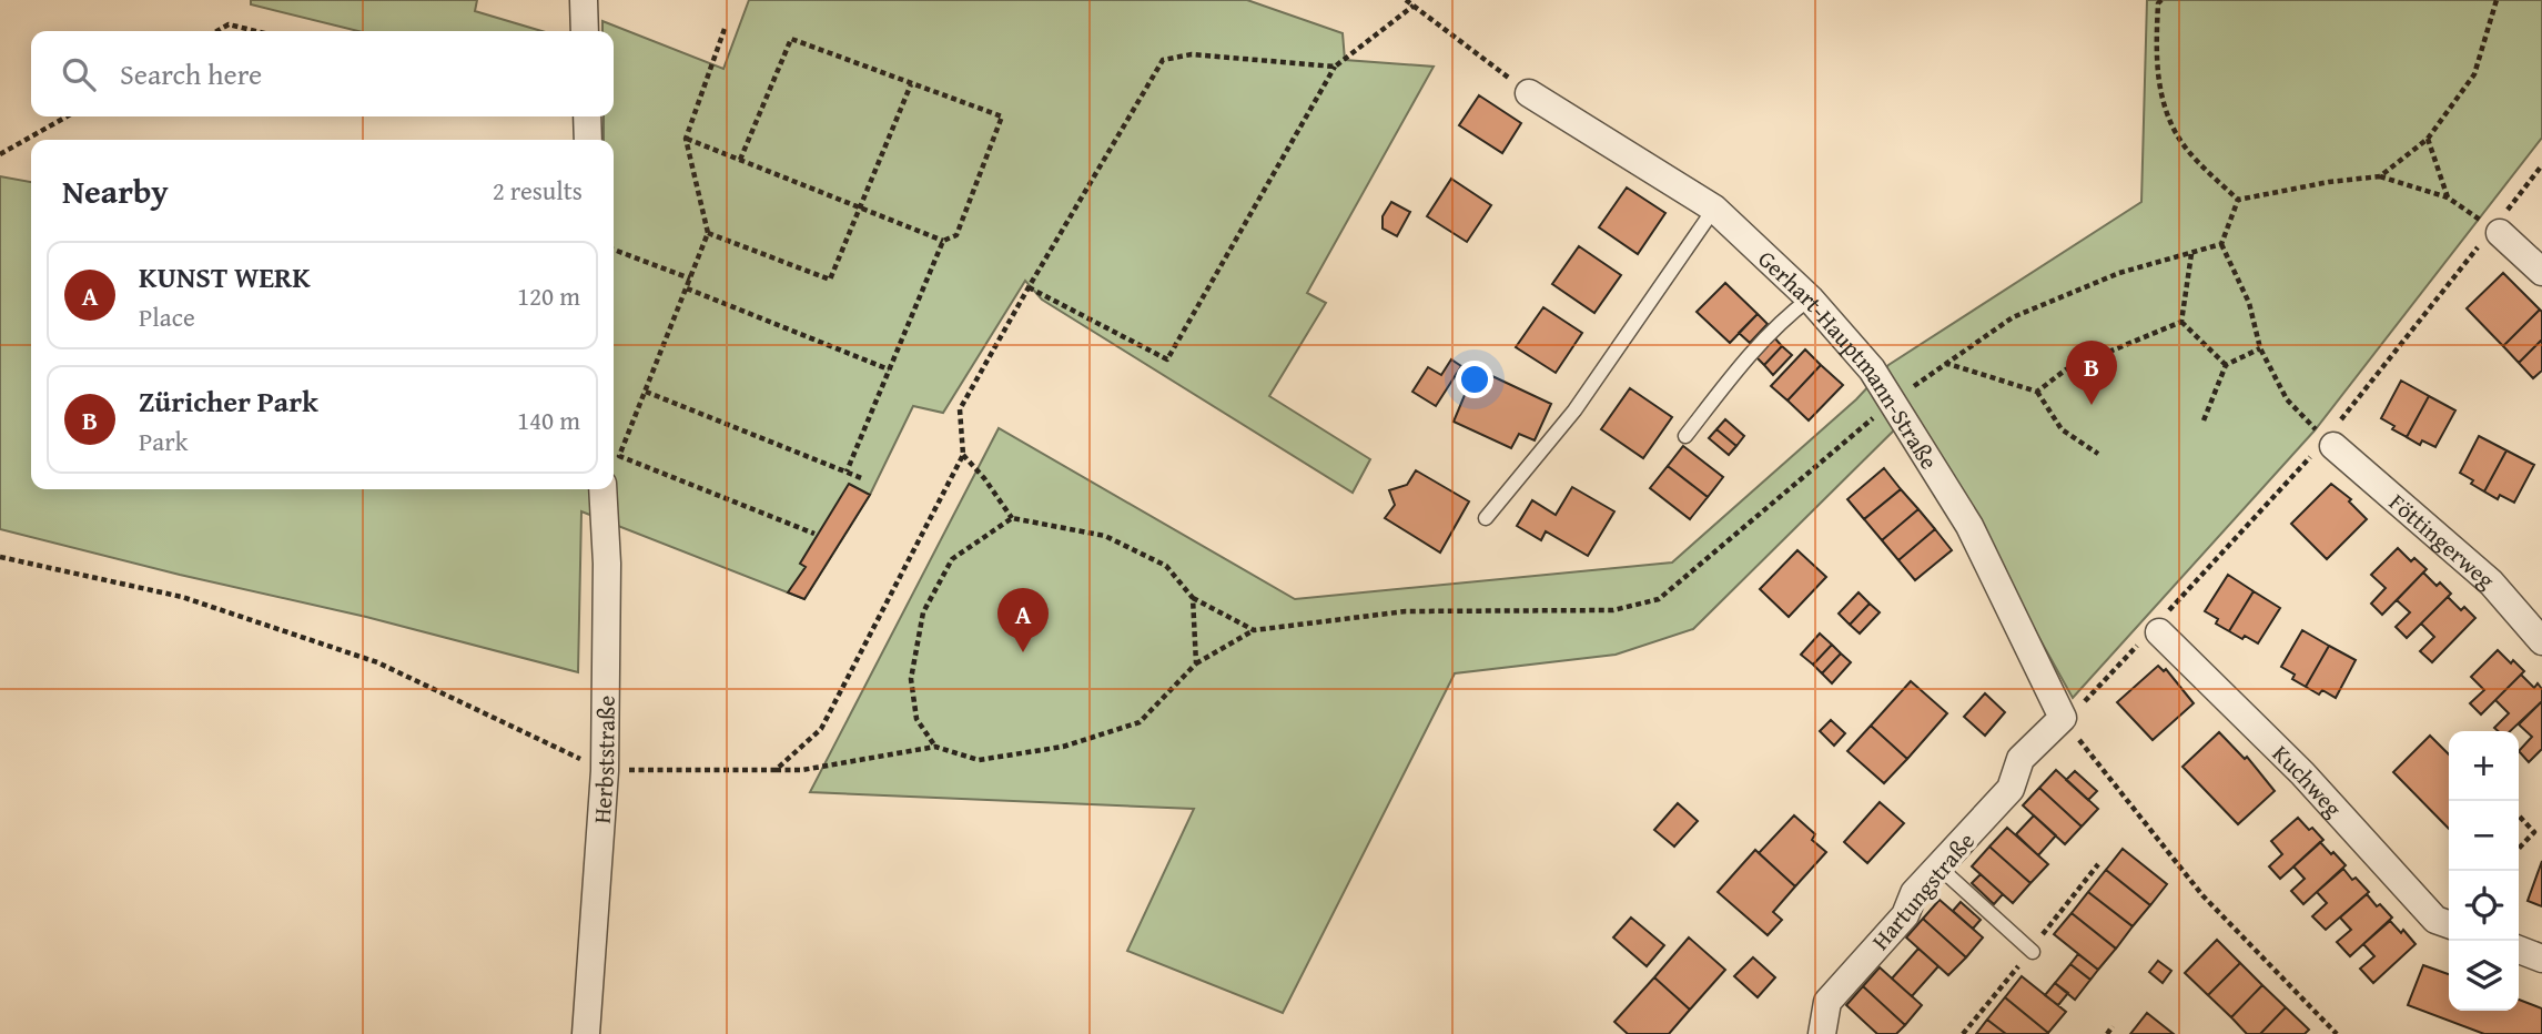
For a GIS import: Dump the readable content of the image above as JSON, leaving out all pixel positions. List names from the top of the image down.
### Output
{
  "streets": {
    "street": [
      "Gerhart-Hauptmann-Straße",
      "Föttingerweg",
      "Herbststraße",
      "Kuchweg",
      "Hartungstraße"
    ]
  },
  "crossings": [
    ["Gerhart-Hauptmann-Straße", "Hartungstraße"]
  ],
  "page": {
    "search": "Search here",
    "heading": ["Nearby", "2 results"],
    "list": [
      {
        "mark": "A",
        "name": "KUNST WERK",
        "note": "Place",
        "value": "120 m"
      },
      {
        "mark": "B",
        "name": "Züricher Park",
        "note": "Park",
        "value": "140 m"
      }
    ],
    "pins": ["B", "A"],
    "map_buttons": ["+", "−"]
  }
}
